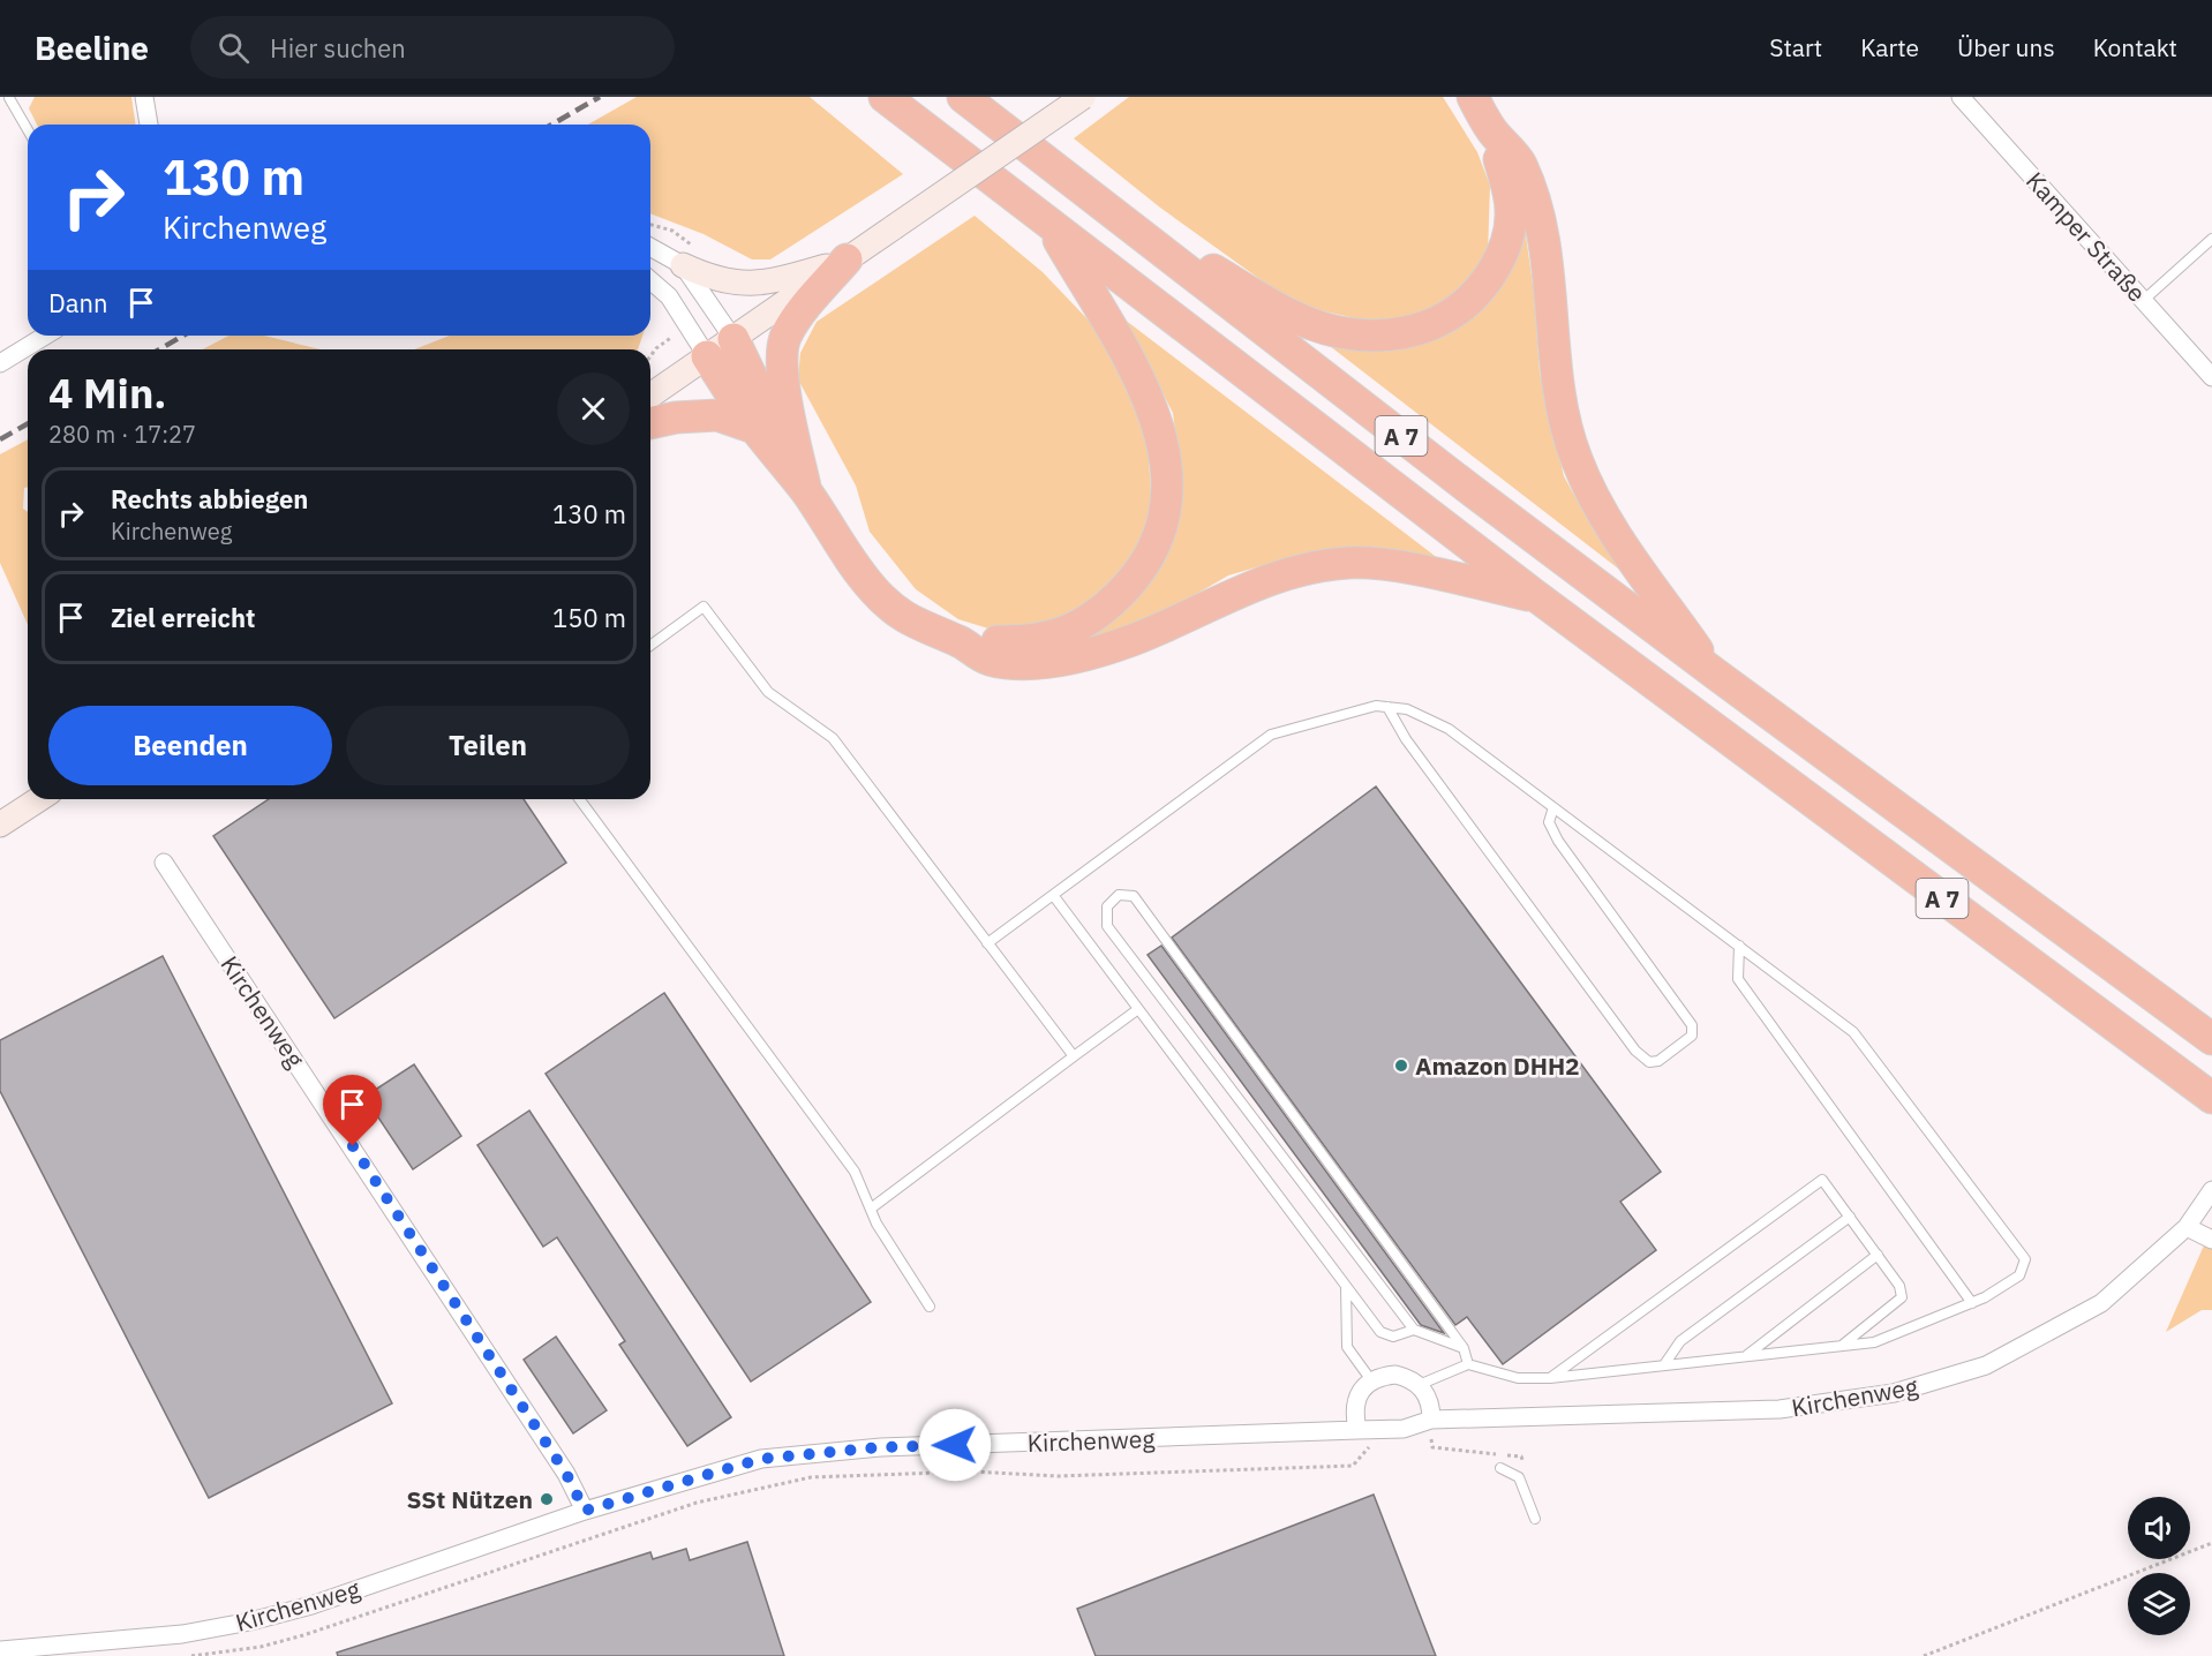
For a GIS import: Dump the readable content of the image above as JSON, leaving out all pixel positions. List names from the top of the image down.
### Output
{
  "streets": {
    "highway": ["A 7"],
    "street": ["Kamper Straße", "Kirchenweg"]
  },
  "places": ["Amazon DHH2", "SSt Nützen"],
  "page": {
    "header": "Beeline",
    "search": "Hier suchen",
    "nav": [
      "Start",
      "Karte",
      "Über uns",
      "Kontakt"
    ],
    "turn": ["130 m", "Kirchenweg"],
    "then": "Dann",
    "heading": ["4 Min.", "280 m · 17:27"],
    "list": [
      {
        "name": "Rechts abbiegen",
        "note": "Kirchenweg",
        "value": "130 m"
      },
      {
        "name": "Ziel erreicht",
        "value": "150 m"
      }
    ],
    "buttons": ["Beenden", "Teilen"]
  }
}
